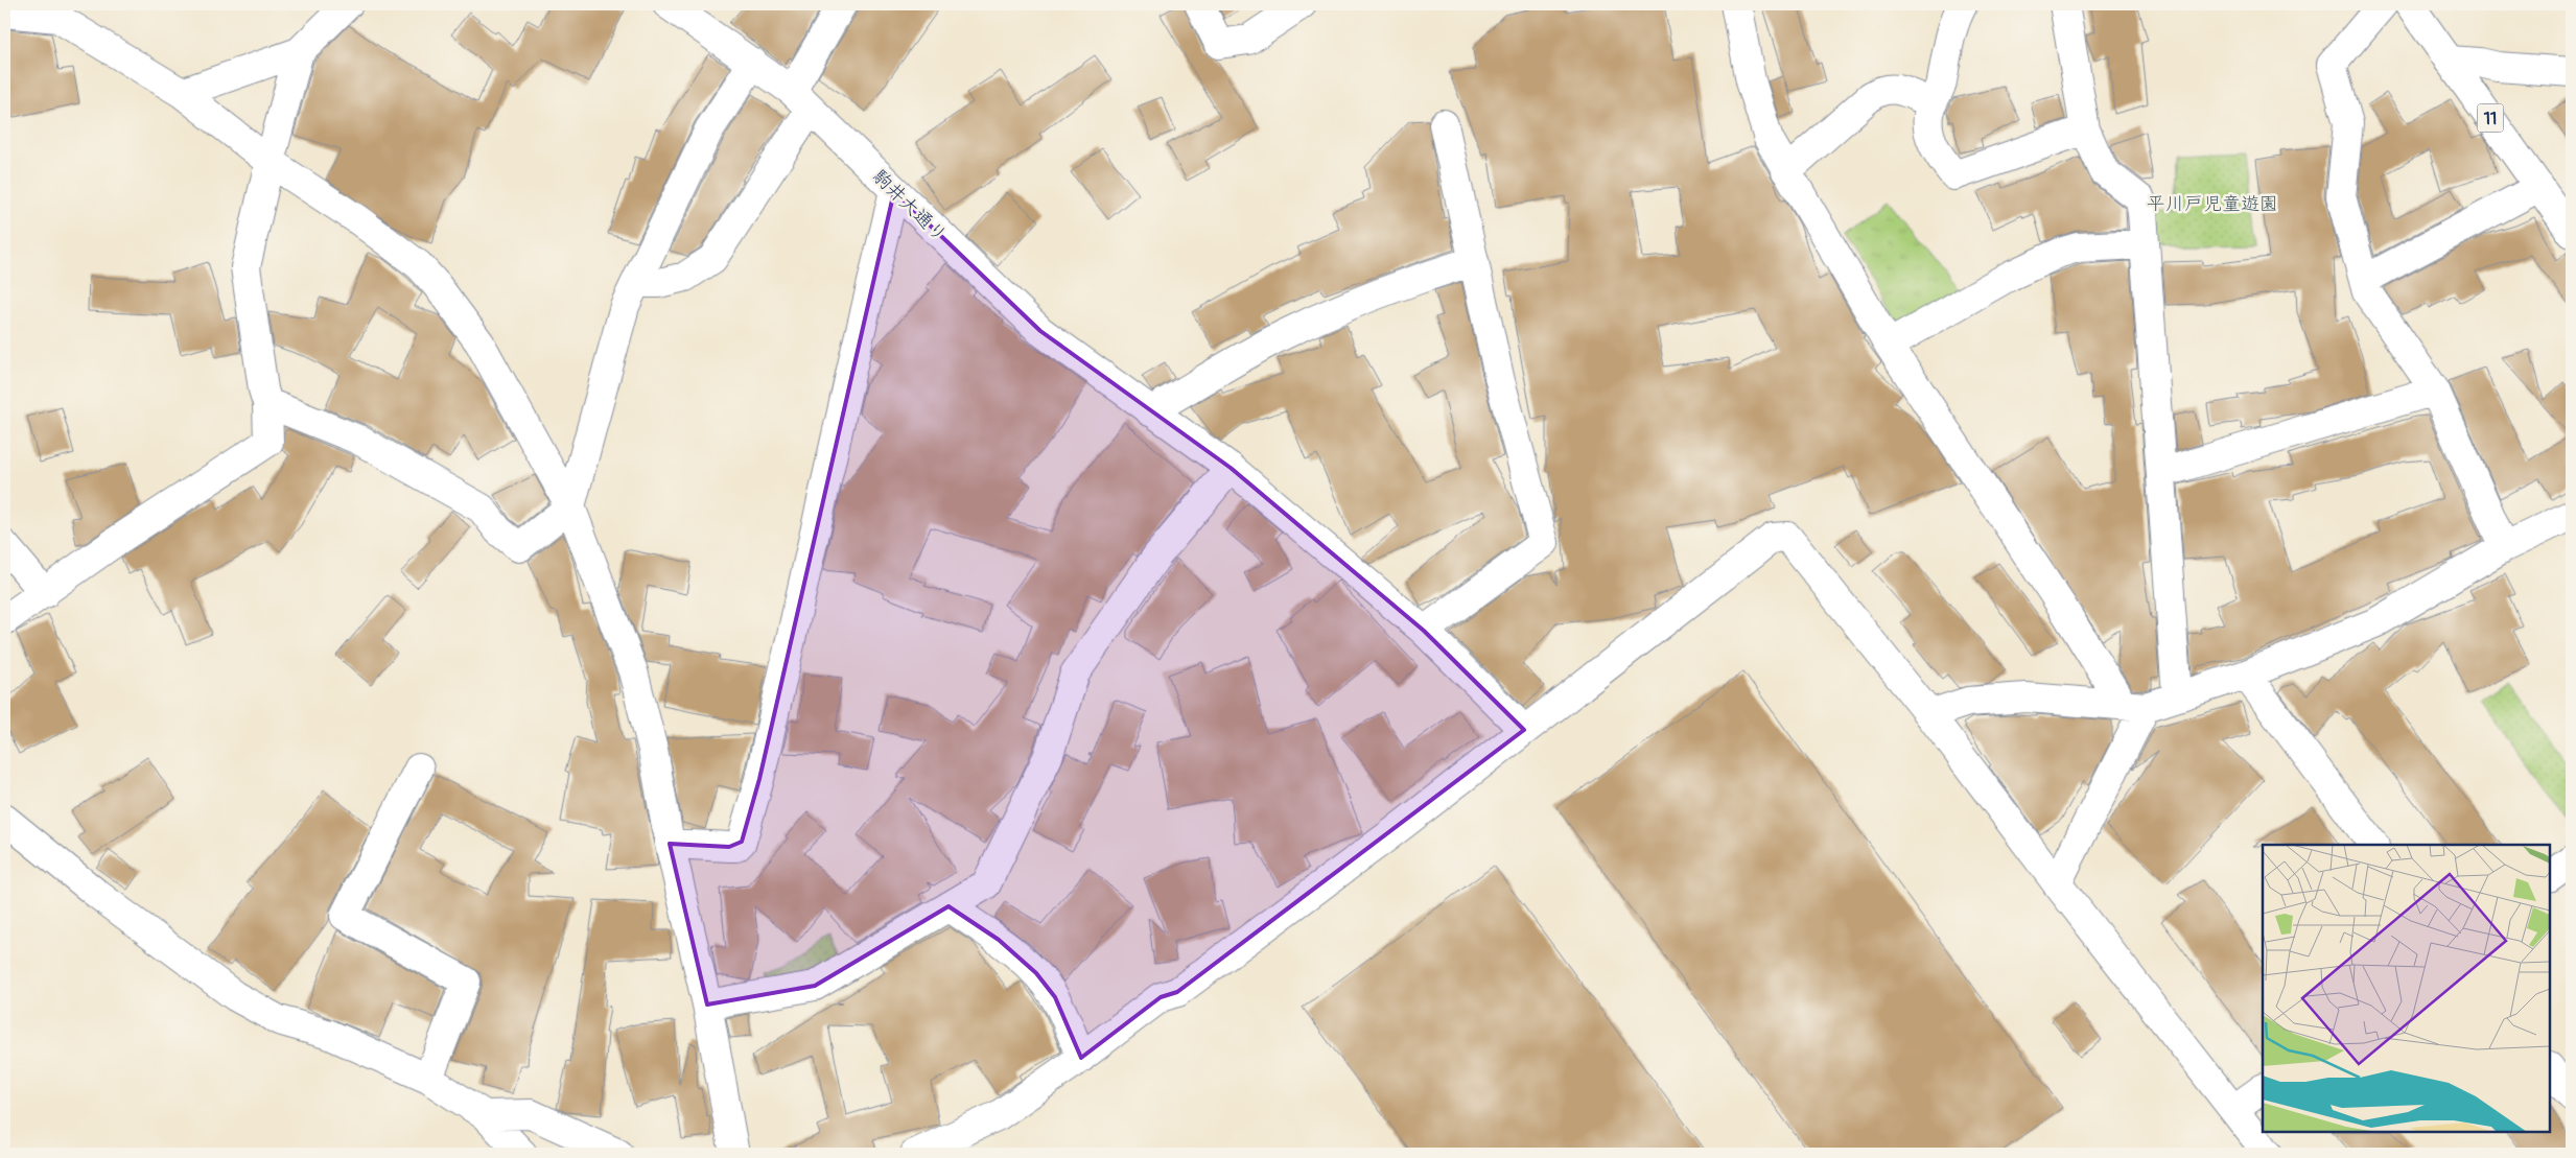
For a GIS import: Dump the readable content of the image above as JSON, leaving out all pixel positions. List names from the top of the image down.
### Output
{
  "streets": {
    "street": ["11", "駒井大通り"]
  },
  "parks": ["平川戸児童遊園"]
}
